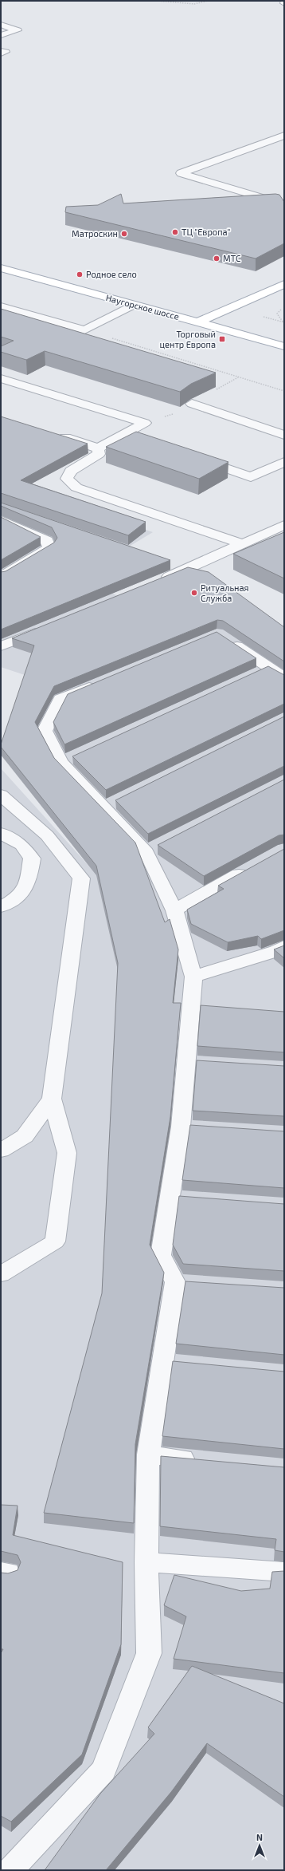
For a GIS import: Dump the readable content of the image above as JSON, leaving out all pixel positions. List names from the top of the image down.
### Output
{
  "streets": {
    "main road": ["Наугорское шоссе"]
  },
  "places": {
    "other": [
      "ТЦ \"Европа\"",
      "Матроскин",
      "МТС",
      "Родное село",
      "Ритуальная Служба"
    ],
    "transit": ["Торговый центр Европа"]
  },
  "north": "top"
}
